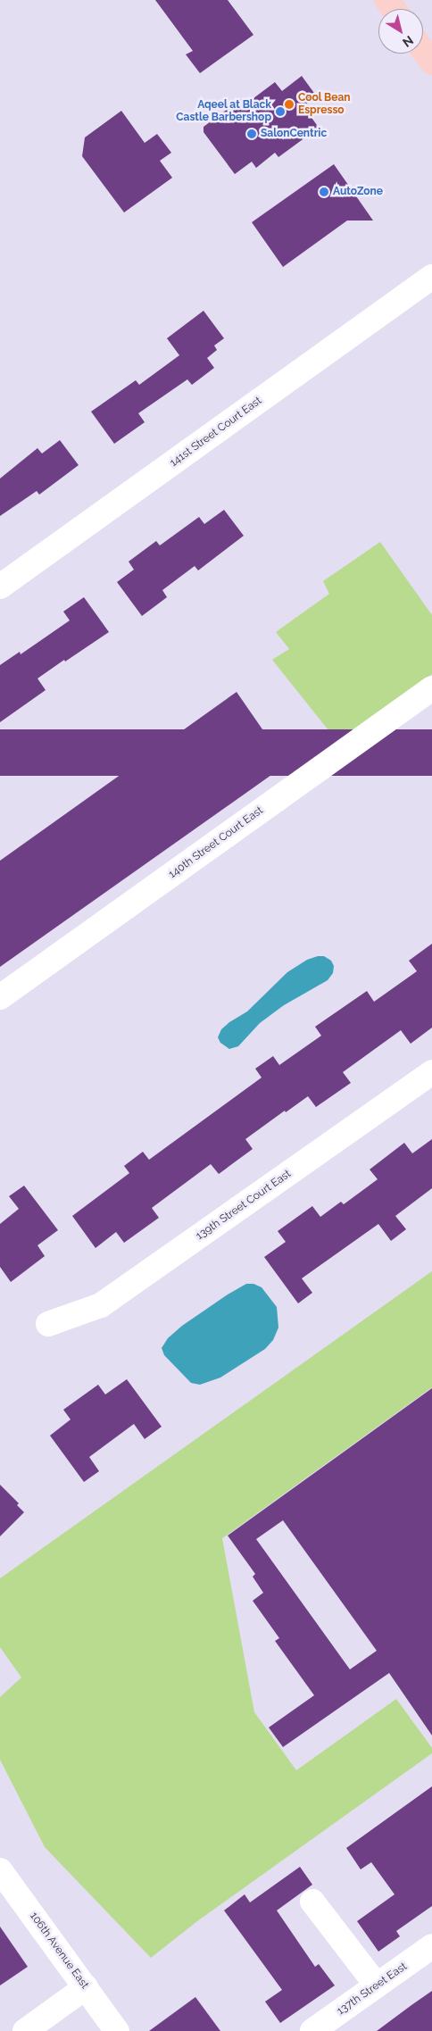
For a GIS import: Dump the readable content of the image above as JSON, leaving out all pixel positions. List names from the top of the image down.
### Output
{
  "streets": {
    "street": [
      "141st Street Court East",
      "140th Street Court East",
      "139th Street Court East",
      "106th Avenue East",
      "137th Street East"
    ]
  },
  "places": [
    "Cool Bean Espresso",
    "Aqeel at Black Castle Barbershop",
    "SalonCentric",
    "AutoZone"
  ],
  "north": "bottom right"
}
